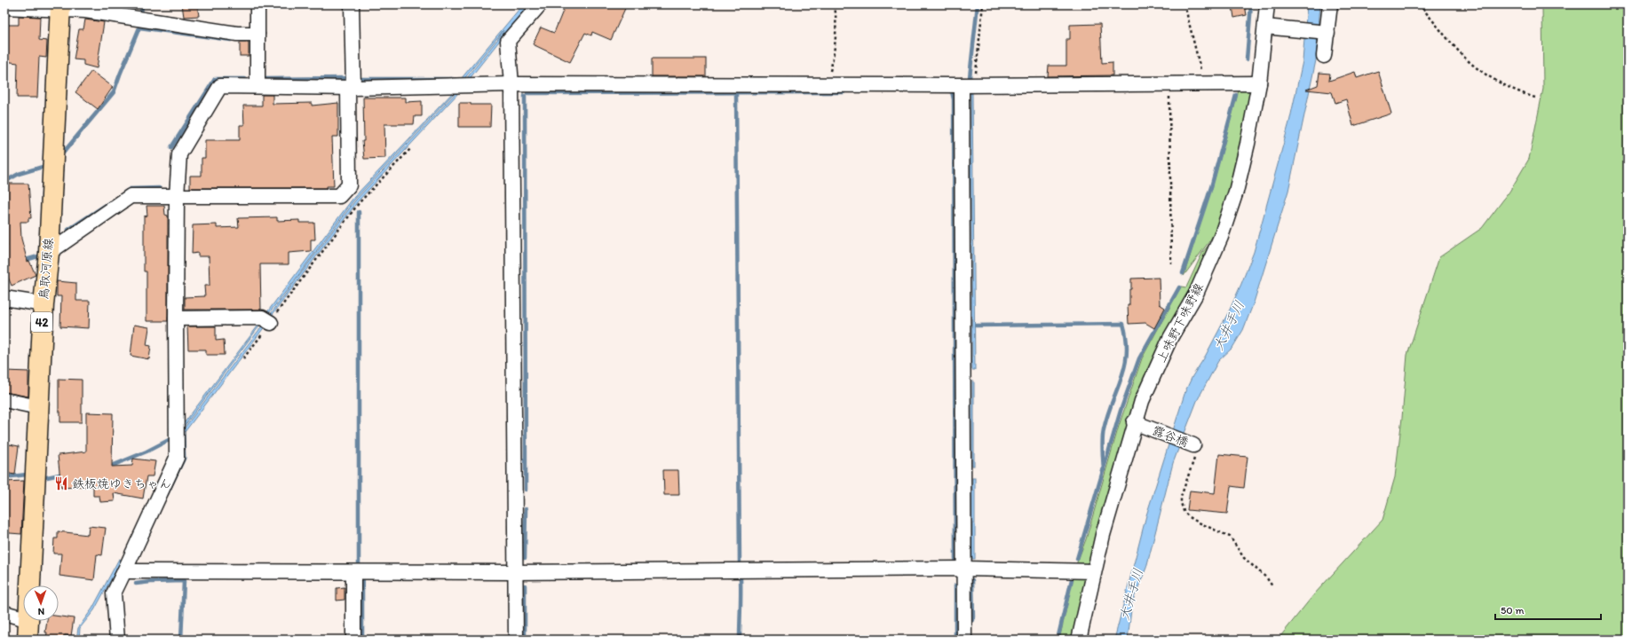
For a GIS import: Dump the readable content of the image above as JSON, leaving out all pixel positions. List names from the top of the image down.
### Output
{
  "streets": {
    "main road": ["鳥取河原線", "42"],
    "street": ["上味野下味野線", "露谷橋"]
  },
  "crossings": [
    ["上味野下味野線", "露谷橋"]
  ],
  "water": ["大井手川"],
  "places": {
    "restaurant": ["鉄板焼ゆきちゃん"]
  },
  "scale_bar": "50 m",
  "north": "bottom"
}
